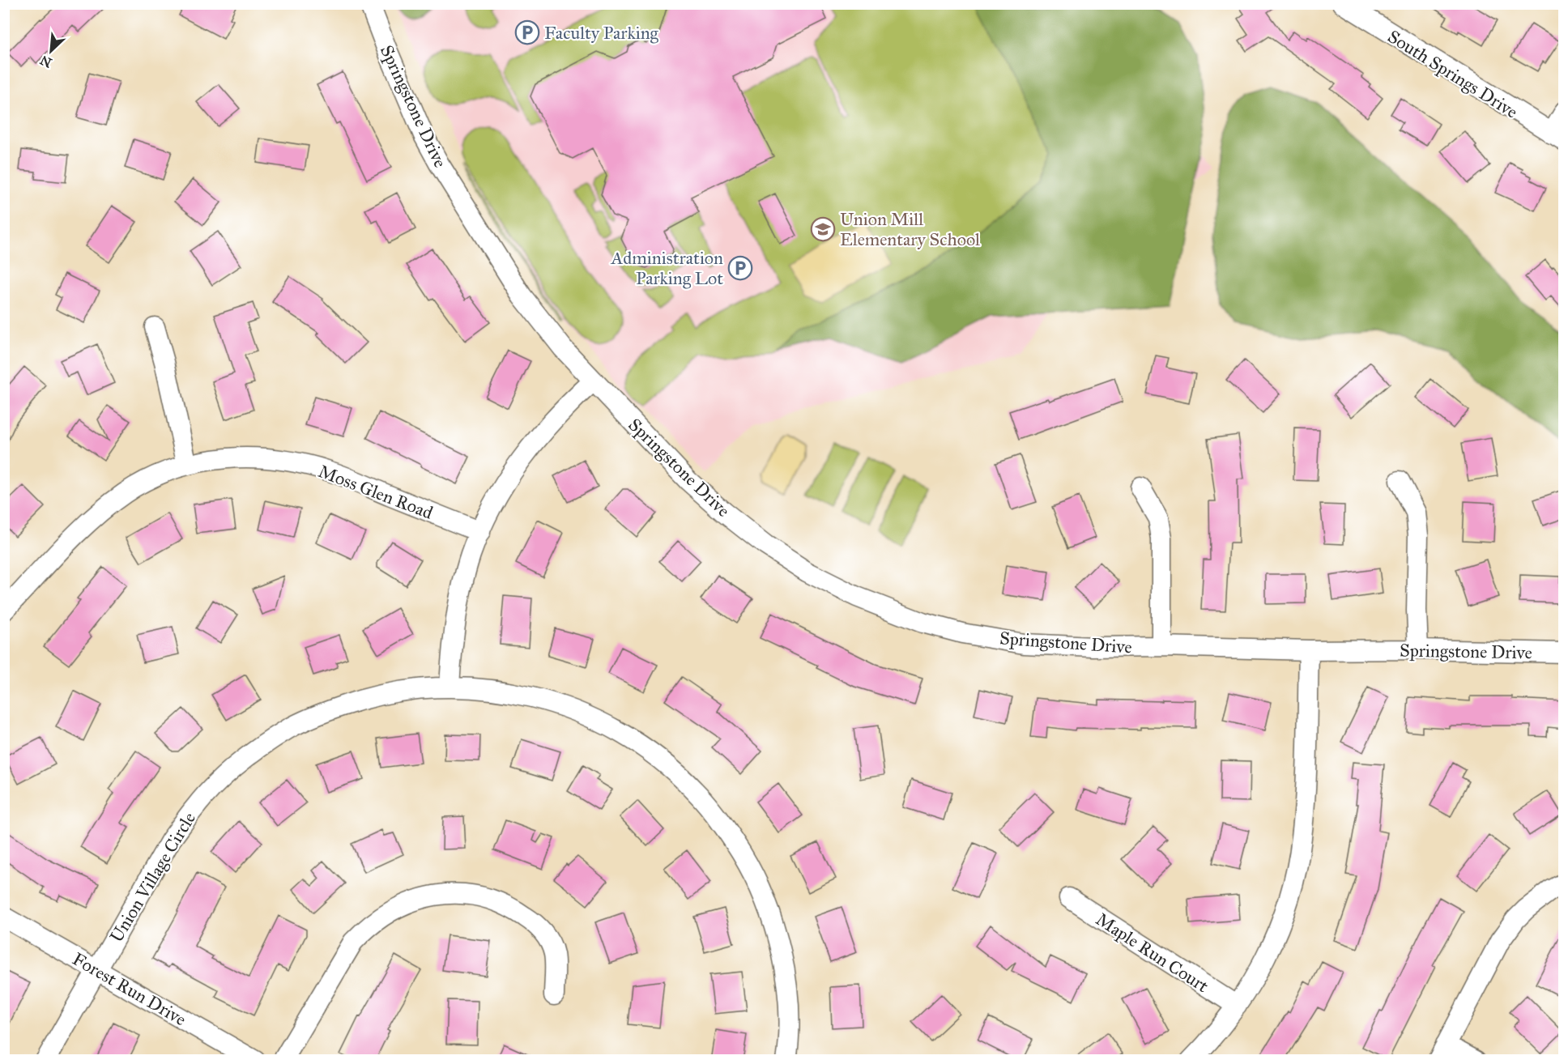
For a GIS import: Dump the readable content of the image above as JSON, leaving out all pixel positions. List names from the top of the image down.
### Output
{
  "streets": {
    "street": [
      "South Springs Drive",
      "Springstone Drive",
      "Moss Glen Road",
      "Union Village Circle",
      "Maple Run Court",
      "Forest Run Drive"
    ]
  },
  "crossings": [
    ["Union Village Circle", "Forest Run Drive"]
  ],
  "places": {
    "parking": ["Faculty Parking", "Administration Parking Lot"],
    "school or university": ["Union Mill Elementary School"]
  },
  "north": "bottom left"
}
